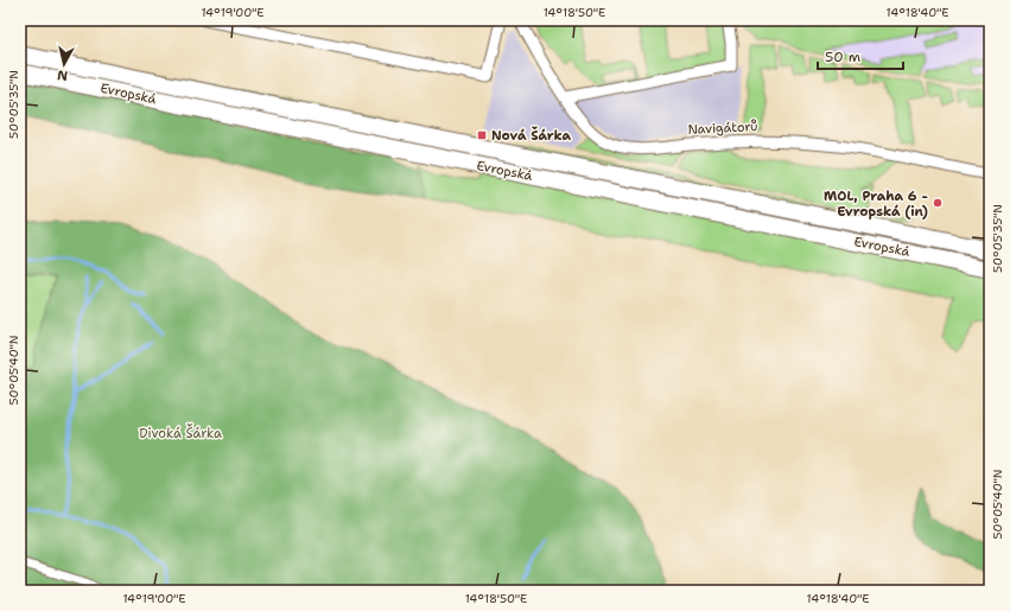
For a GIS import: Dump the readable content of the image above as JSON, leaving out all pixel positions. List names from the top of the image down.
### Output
{
  "streets": {
    "main road": ["Evropská"],
    "street": ["Navigátorů"]
  },
  "parks": ["Divoká Šárka"],
  "places": {
    "transit": ["Nová Šárka"],
    "other": ["MOL, Praha 6 - Evropská (in)"]
  },
  "scale_bar": "50 m",
  "north": "bottom",
  "coordinates": [
    "14°19'00\"E",
    "14°18'50\"E",
    "14°18'40\"E",
    "50°05'35\"N",
    "50°05'40\"N"
  ]
}
